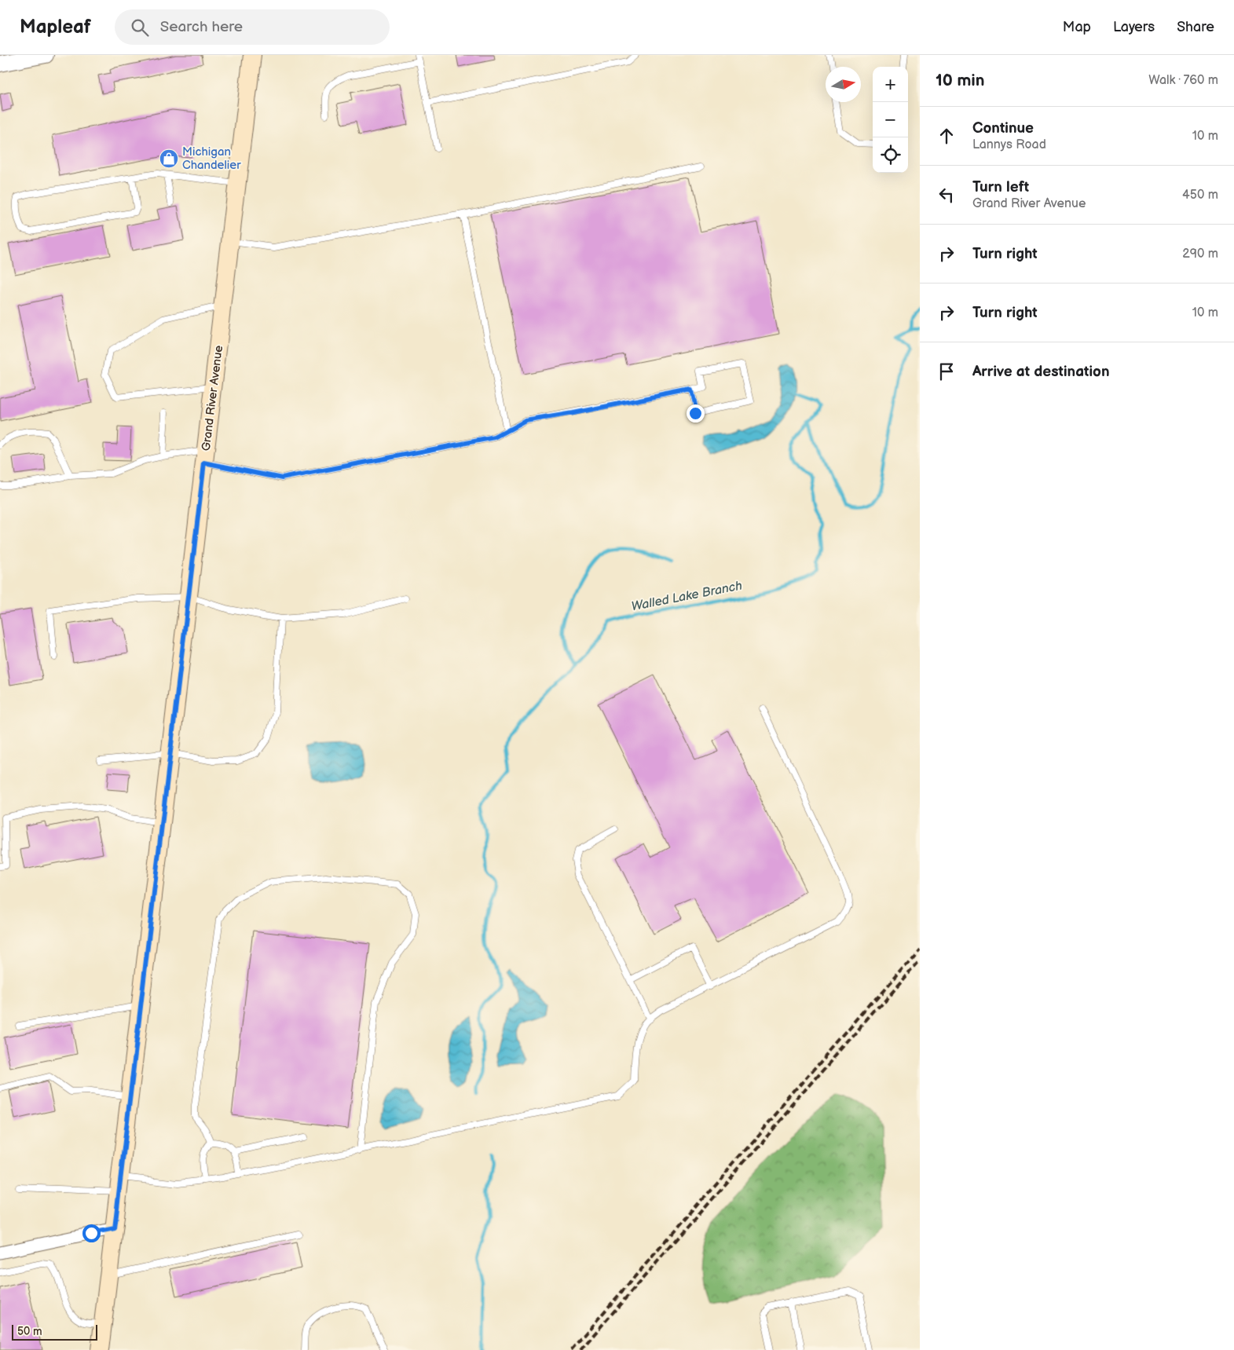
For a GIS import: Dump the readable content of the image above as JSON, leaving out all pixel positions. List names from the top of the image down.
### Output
{
  "streets": {
    "main road": ["Grand River Avenue"]
  },
  "water": ["Walled Lake Branch"],
  "places": {
    "shop": ["Michigan Chandelier"]
  },
  "scale_bar": "50 m",
  "north": "right",
  "page": {
    "header": "Mapleaf",
    "search": "Search here",
    "nav": ["Map", "Layers", "Share"],
    "heading": ["10 min", "Walk · 760 m"],
    "map_buttons": ["+", "−"],
    "list": [
      ["Continue", "Lannys Road", "10 m"],
      ["Turn left", "Grand River Avenue", "450 m"],
      ["Turn right", "290 m"],
      ["Turn right", "10 m"],
      "Arrive at destination"
    ],
    "scale": "50 m"
  }
}
